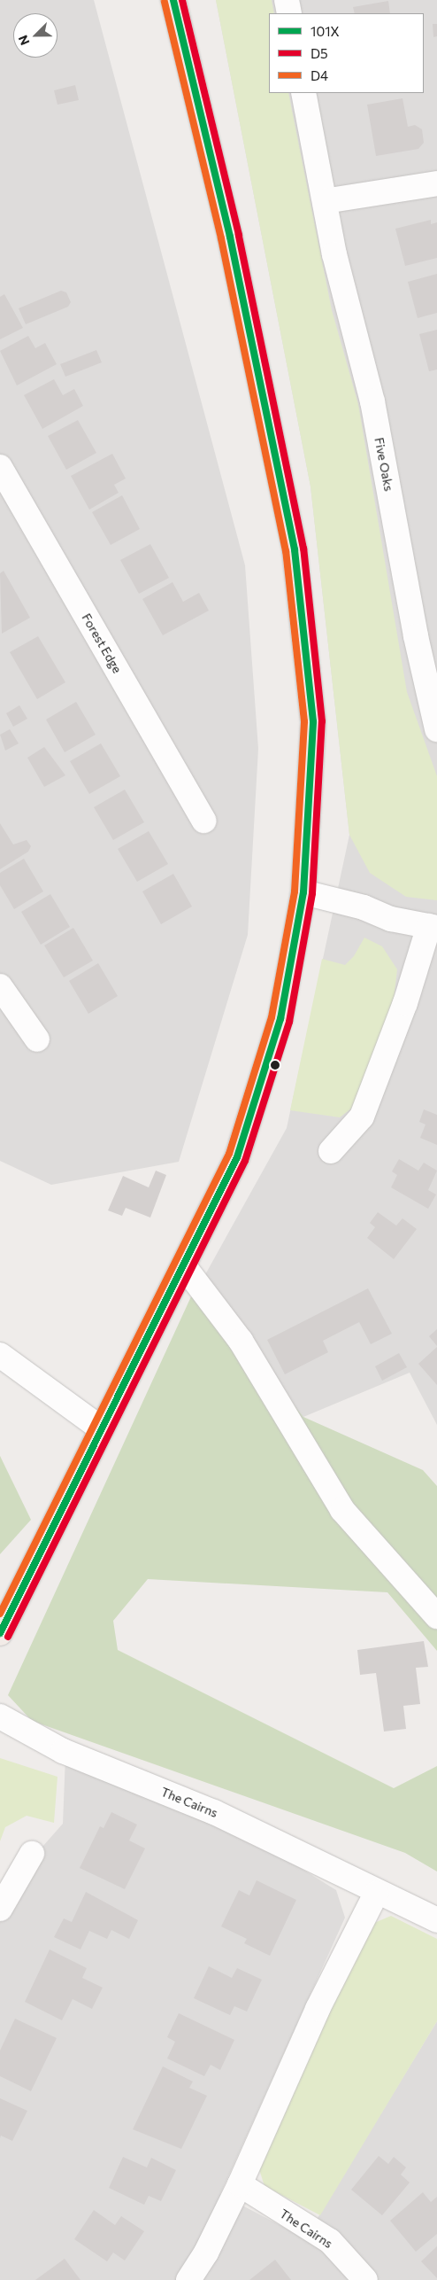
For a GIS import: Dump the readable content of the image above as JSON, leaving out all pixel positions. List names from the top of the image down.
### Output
{
  "streets": {
    "street": ["Five Oaks", "Forest Edge", "The Cairns"]
  },
  "lines": ["transit line 101X", "transit line D5", "transit line D4"],
  "legend": ["101X", "D5", "D4"],
  "north": "bottom left"
}
